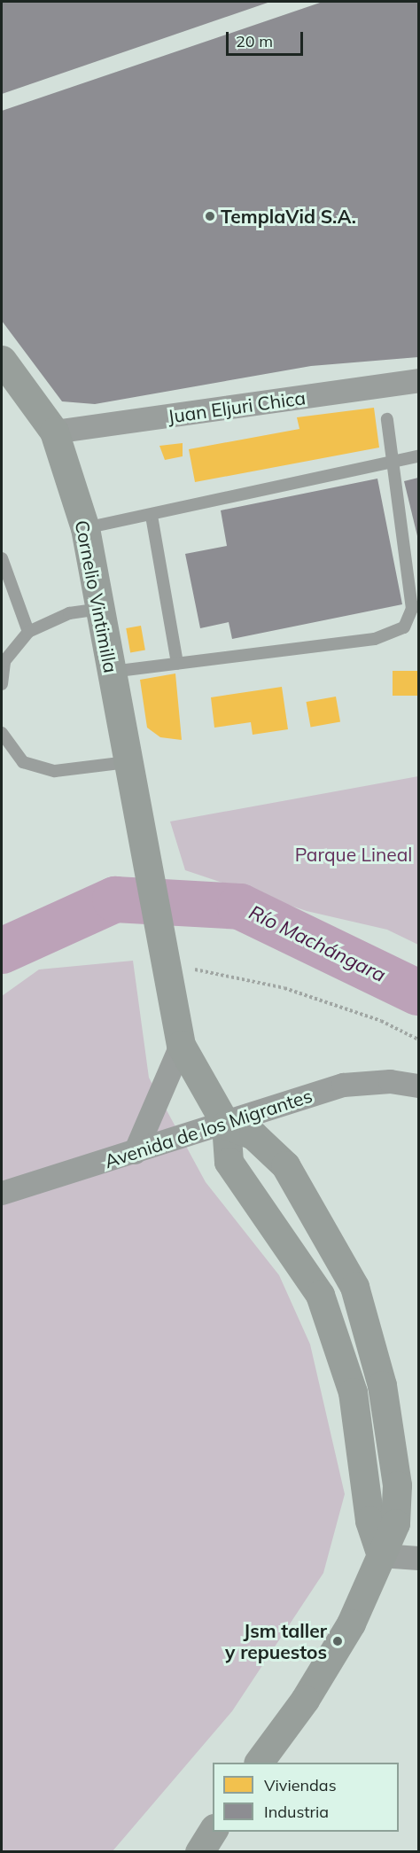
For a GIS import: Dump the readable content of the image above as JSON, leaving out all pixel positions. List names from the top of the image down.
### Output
{
  "streets": {
    "main road": ["Cornelio Vintimilla"],
    "street": ["Juan Eljuri Chica", "Avenida de los Migrantes"]
  },
  "crossings": [
    ["Juan Eljuri Chica", "Cornelio Vintimilla"],
    ["Cornelio Vintimilla", "Avenida de los Migrantes"]
  ],
  "water": ["Río Machángara"],
  "parks": ["Parque Lineal"],
  "places": ["TemplaVid S.A.", "Jsm taller y repuestos"],
  "legend": ["Viviendas", "Industria"],
  "scale_bar": "20 m"
}
